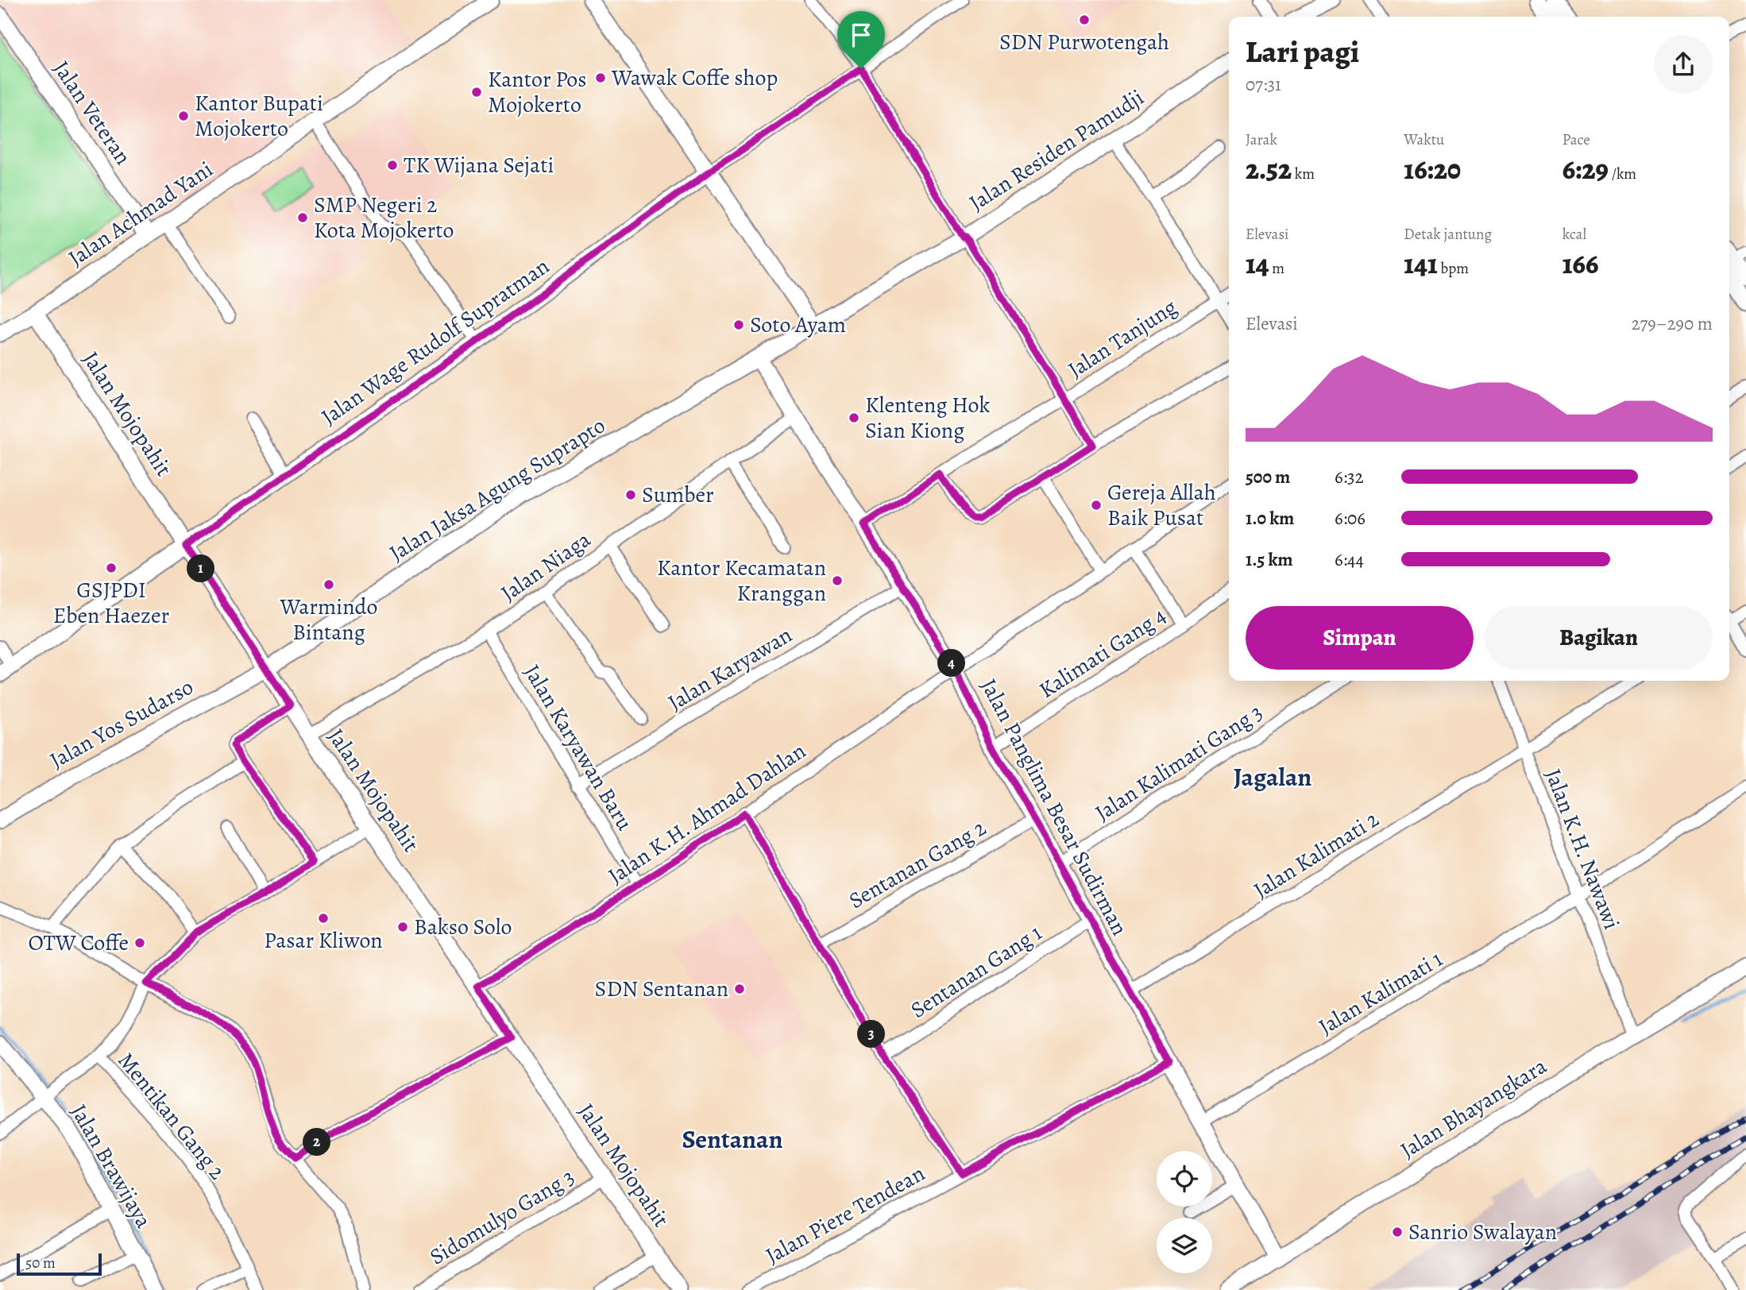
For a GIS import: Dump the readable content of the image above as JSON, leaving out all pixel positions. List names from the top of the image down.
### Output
{
  "streets": {
    "street": [
      "Jalan Veteran",
      "Jalan Residen Pamudji",
      "Jalan Achmad Yani",
      "Jalan Tanjung",
      "Jalan Wage Rudolf Supratman",
      "Jalan Mojopahit",
      "Jalan Jaksa Agung Suprapto",
      "Jalan Niaga",
      "Kalimati Gang 4",
      "Jalan Karyawan",
      "Jalan Yos Sudarso",
      "Jalan Karyawan Baru",
      "Jalan Kalimati Gang 3",
      "Jalan Panglima Besar Sudirman",
      "Jalan K.H. Ahmad Dahlan",
      "Jalan K.H. Nawawi",
      "Jalan Kalimati 2",
      "Sentanan Gang 2",
      "Sentanan Gang 1",
      "Jalan Kalimati 1",
      "Jalan Bhayangkara",
      "Mentikan Gang 2",
      "Jalan Brawijaya",
      "Jalan Piere Tendean",
      "Sidomulyo Gang 3"
    ]
  },
  "crossings": [
    ["Jalan Veteran", "Jalan Achmad Yani"],
    ["Jalan Residen Pamudji", "Jalan Jaksa Agung Suprapto"],
    ["Jalan Residen Pamudji", "Jalan Panglima Besar Sudirman"],
    ["Jalan Achmad Yani", "Jalan Mojopahit"],
    ["Jalan Tanjung", "Jalan Panglima Besar Sudirman"],
    ["Jalan Wage Rudolf Supratman", "Jalan Mojopahit"],
    ["Jalan Mojopahit", "Jalan Jaksa Agung Suprapto"],
    ["Jalan Mojopahit", "Jalan Niaga"],
    ["Jalan Mojopahit", "Jalan Yos Sudarso"],
    ["Jalan Mojopahit", "Jalan K.H. Ahmad Dahlan"],
    ["Jalan Mojopahit", "Sidomulyo Gang 3"],
    ["Jalan Jaksa Agung Suprapto", "Jalan Yos Sudarso"],
    ["Jalan Jaksa Agung Suprapto", "Jalan Panglima Besar Sudirman"],
    ["Jalan Niaga", "Jalan Karyawan Baru"],
    ["Jalan Niaga", "Jalan Panglima Besar Sudirman"],
    ["Kalimati Gang 4", "Jalan Panglima Besar Sudirman"],
    ["Jalan Karyawan", "Jalan Karyawan Baru"],
    ["Jalan Karyawan", "Jalan Panglima Besar Sudirman"],
    ["Jalan Karyawan Baru", "Jalan K.H. Ahmad Dahlan"],
    ["Jalan Kalimati Gang 3", "Jalan Panglima Besar Sudirman"],
    ["Jalan Panglima Besar Sudirman", "Jalan K.H. Ahmad Dahlan"],
    ["Jalan Panglima Besar Sudirman", "Jalan Kalimati 2"],
    ["Jalan Panglima Besar Sudirman", "Sentanan Gang 2"],
    ["Jalan Panglima Besar Sudirman", "Sentanan Gang 1"],
    ["Jalan Panglima Besar Sudirman", "Jalan Kalimati 1"],
    ["Jalan Panglima Besar Sudirman", "Jalan Bhayangkara"],
    ["Jalan Panglima Besar Sudirman", "Jalan Piere Tendean"],
    ["Jalan K.H. Nawawi", "Jalan Kalimati 2"],
    ["Jalan K.H. Nawawi", "Jalan Kalimati 1"],
    ["Jalan K.H. Nawawi", "Jalan Bhayangkara"]
  ],
  "districts": ["Jagalan", "Sentanan"],
  "places": [
    "SDN Purwotengah",
    "Wawak Coffe shop",
    "Kantor Pos Mojokerto",
    "Kantor Bupati Mojokerto",
    "TK Wijana Sejati",
    "SMP Negeri 2 Kota Mojokerto",
    "Soto Ayam",
    "Klenteng Hok Sian Kiong",
    "Sumber",
    "Gereja Allah Baik Pusat",
    "GSJPDI Eben Haezer",
    "Kantor Kecamatan Kranggan",
    "Warmindo Bintang",
    "Pasar Kliwon",
    "Bakso Solo",
    "OTW Coffe",
    "SDN Sentanan",
    "Sanrio Swalayan"
  ],
  "scale_bar": "50 m",
  "page": {
    "heading": ["Lari pagi", "07:31"],
    "stats": [
      ["Jarak", "2.52 km"],
      ["Waktu", "16:20"],
      ["Pace", "6:29 /km"],
      ["Elevasi", "14 m"],
      ["Detak jantung", "141 bpm"],
      ["kcal", "166"]
    ],
    "chart": ["Elevasi", "279–290 m"],
    "list": [
      {
        "name": "500 m",
        "note": "6:32"
      },
      {
        "name": "1.0 km",
        "note": "6:06"
      },
      {
        "name": "1.5 km",
        "note": "6:44"
      }
    ],
    "pins": [
      "1",
      "4",
      "3",
      "2"
    ],
    "buttons": ["Simpan", "Bagikan"],
    "scale": "50 m"
  }
}
